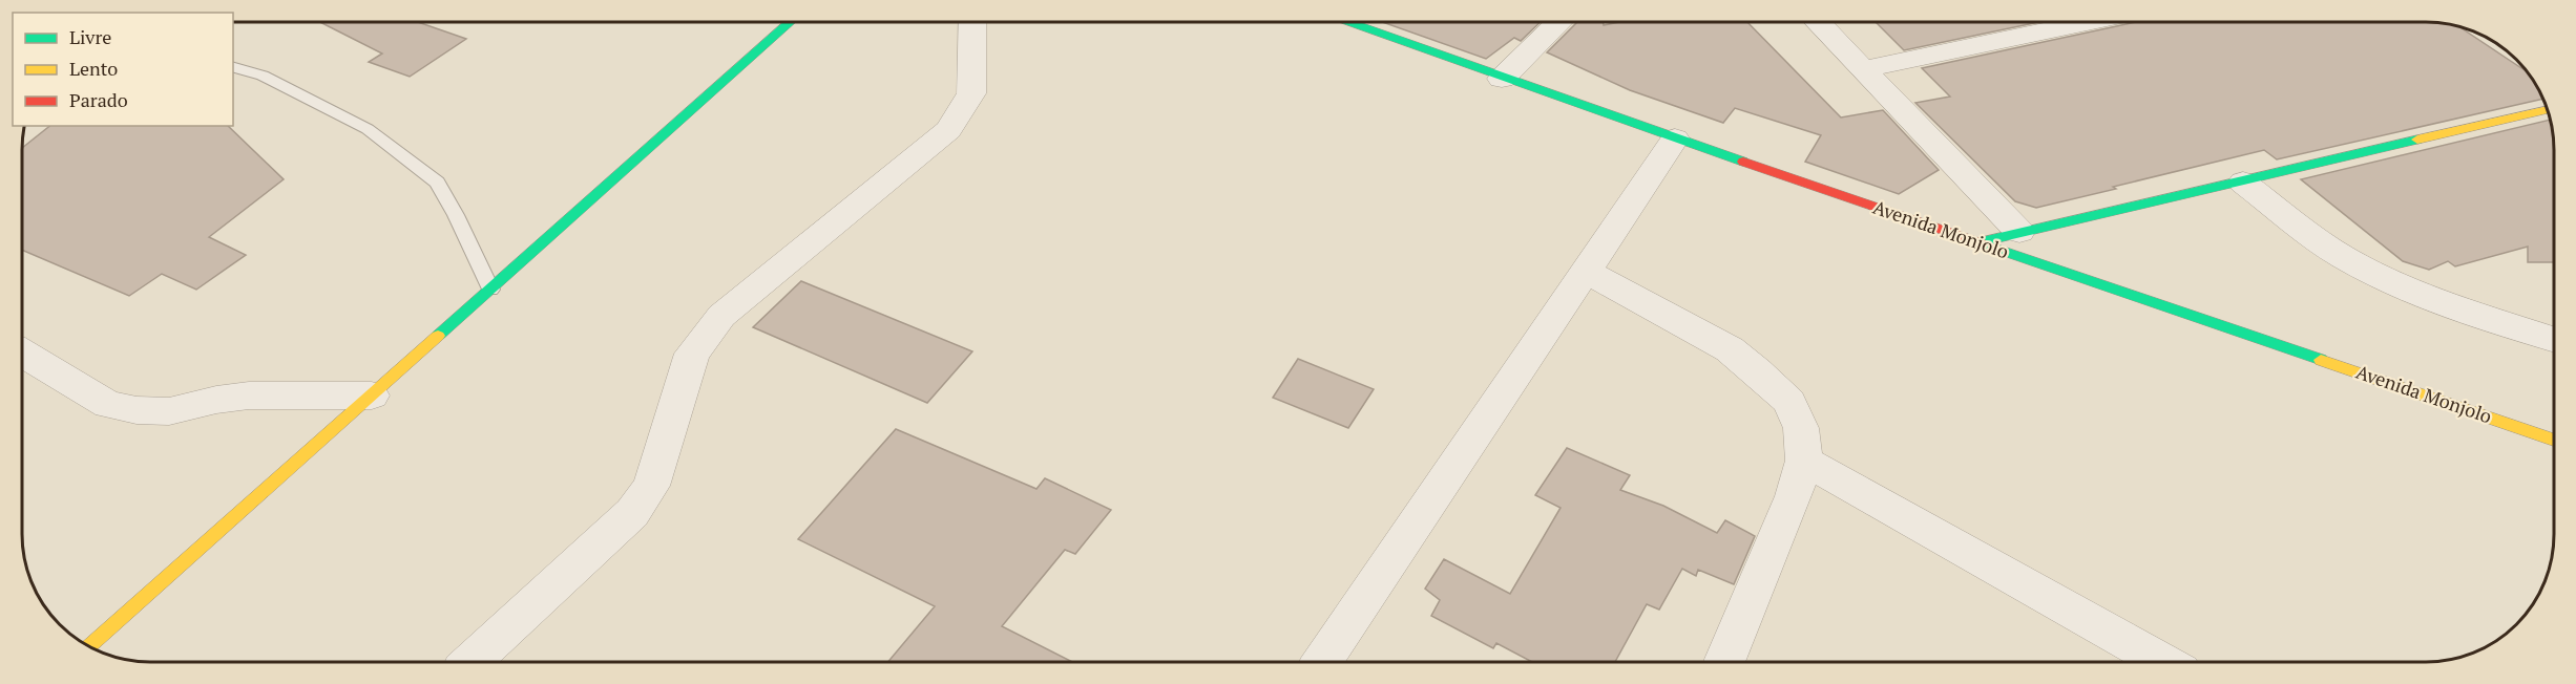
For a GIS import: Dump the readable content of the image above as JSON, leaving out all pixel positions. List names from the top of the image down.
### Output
{
  "streets": {
    "street": ["Avenida Monjolo"]
  },
  "legend": ["Livre", "Lento", "Parado"]
}
